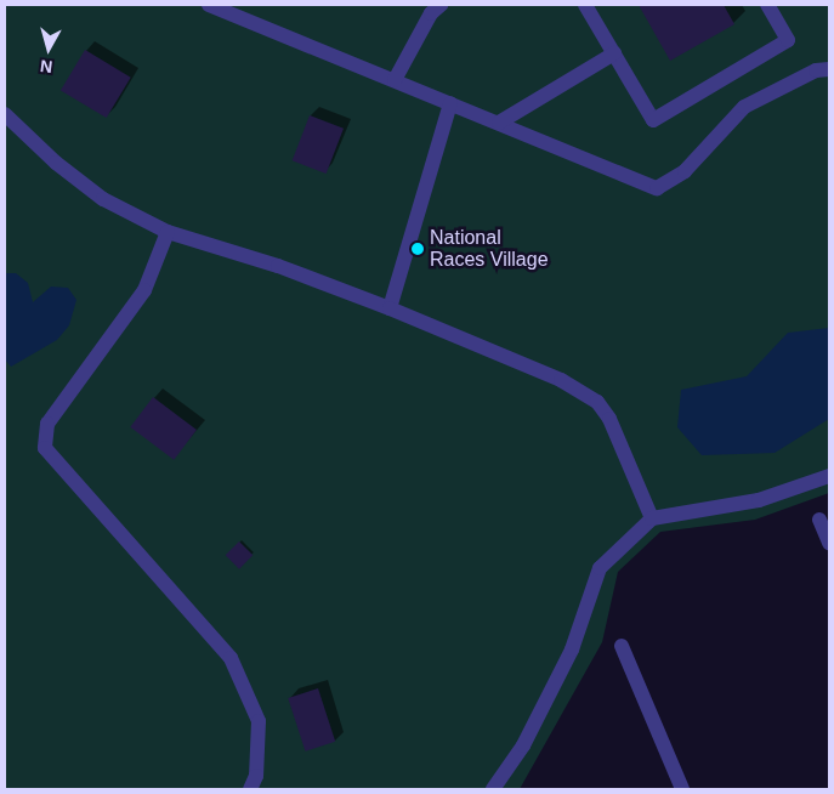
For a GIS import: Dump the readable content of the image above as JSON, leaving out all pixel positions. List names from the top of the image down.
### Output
{
  "places": ["National Races Village"],
  "north": "bottom"
}
